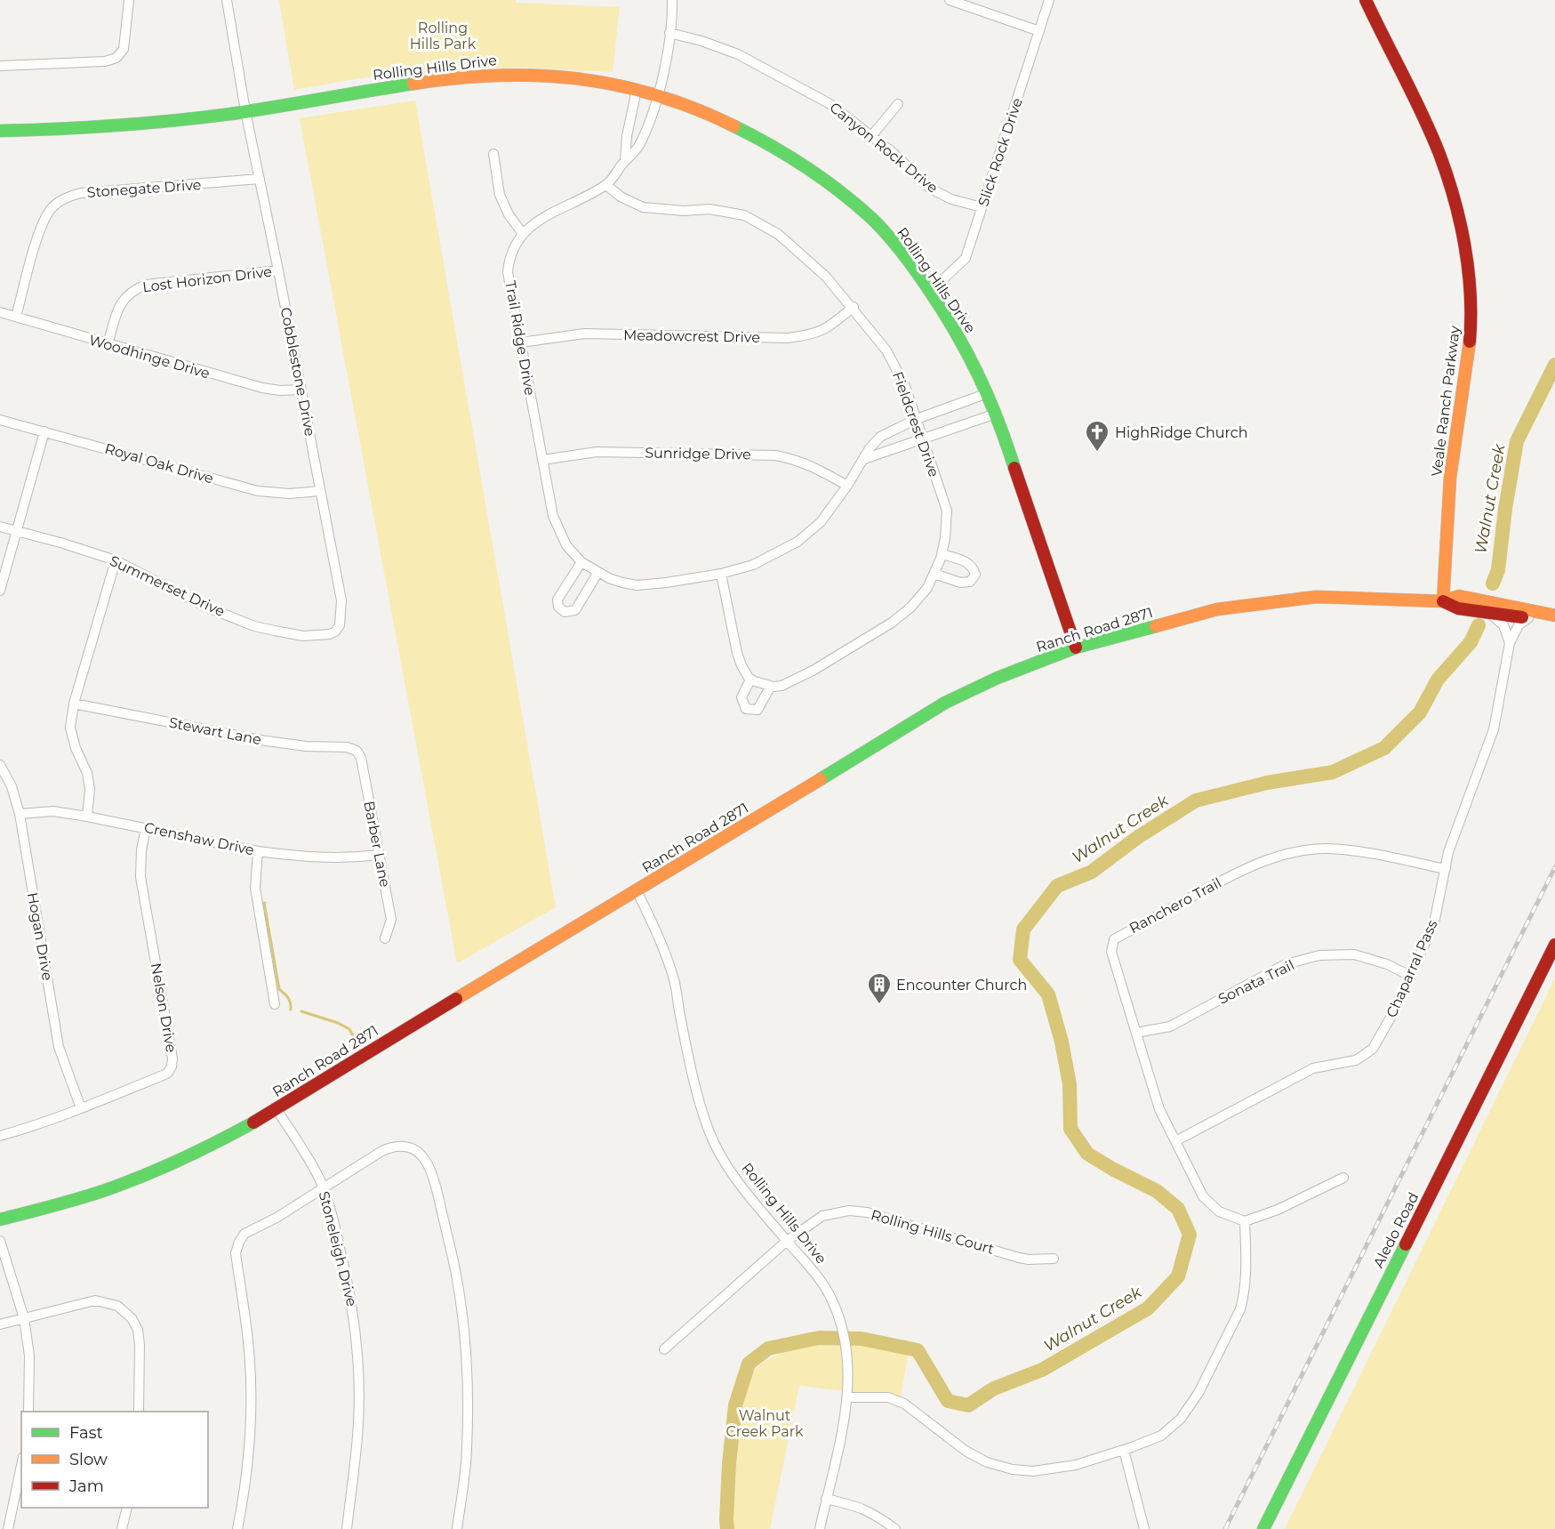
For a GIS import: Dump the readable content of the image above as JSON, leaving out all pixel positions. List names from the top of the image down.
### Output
{
  "streets": {
    "street": [
      "Rolling Hills Drive",
      "Canyon Rock Drive",
      "Slick Rock Drive",
      "Stonegate Drive",
      "Lost Horizon Drive",
      "Meadowcrest Drive",
      "Trail Ridge Drive",
      "Woodhinge Drive",
      "Cobblestone Drive",
      "Veale Ranch Parkway",
      "Fieldcrest Drive",
      "Sunridge Drive",
      "Royal Oak Drive",
      "Summerset Drive",
      "Ranch Road 2871",
      "Stewart Lane",
      "Crenshaw Drive",
      "Barber Lane",
      "Ranchero Trail",
      "Hogan Drive",
      "Chaparral Pass",
      "Sonata Trail",
      "Nelson Drive",
      "Aledo Road",
      "Rolling Hills Court",
      "Stoneleigh Drive"
    ]
  },
  "crossings": [
    ["Rolling Hills Drive", "Slick Rock Drive"],
    ["Rolling Hills Drive", "Trail Ridge Drive"],
    ["Rolling Hills Drive", "Cobblestone Drive"],
    ["Rolling Hills Drive", "Ranch Road 2871"],
    ["Rolling Hills Drive", "Rolling Hills Court"],
    ["Canyon Rock Drive", "Slick Rock Drive"],
    ["Canyon Rock Drive", "Trail Ridge Drive"],
    ["Stonegate Drive", "Woodhinge Drive"],
    ["Stonegate Drive", "Cobblestone Drive"],
    ["Lost Horizon Drive", "Woodhinge Drive"],
    ["Lost Horizon Drive", "Cobblestone Drive"],
    ["Meadowcrest Drive", "Trail Ridge Drive"],
    ["Meadowcrest Drive", "Fieldcrest Drive"],
    ["Trail Ridge Drive", "Fieldcrest Drive"],
    ["Trail Ridge Drive", "Sunridge Drive"],
    ["Woodhinge Drive", "Cobblestone Drive"],
    ["Cobblestone Drive", "Royal Oak Drive"],
    ["Cobblestone Drive", "Summerset Drive"],
    ["Veale Ranch Parkway", "Ranch Road 2871"],
    ["Ranch Road 2871", "Chaparral Pass"],
    ["Ranch Road 2871", "Stoneleigh Drive"],
    ["Stewart Lane", "Barber Lane"],
    ["Crenshaw Drive", "Barber Lane"],
    ["Crenshaw Drive", "Hogan Drive"],
    ["Crenshaw Drive", "Nelson Drive"],
    ["Ranchero Trail", "Chaparral Pass"],
    ["Ranchero Trail", "Sonata Trail"],
    ["Hogan Drive", "Nelson Drive"],
    ["Chaparral Pass", "Sonata Trail"]
  ],
  "water": ["Walnut Creek"],
  "parks": ["Rolling Hills Park", "Walnut Creek Park"],
  "places": {
    "church": ["HighRidge Church"],
    "building": ["Encounter Church"]
  },
  "legend": ["Fast", "Slow", "Jam"]
}
